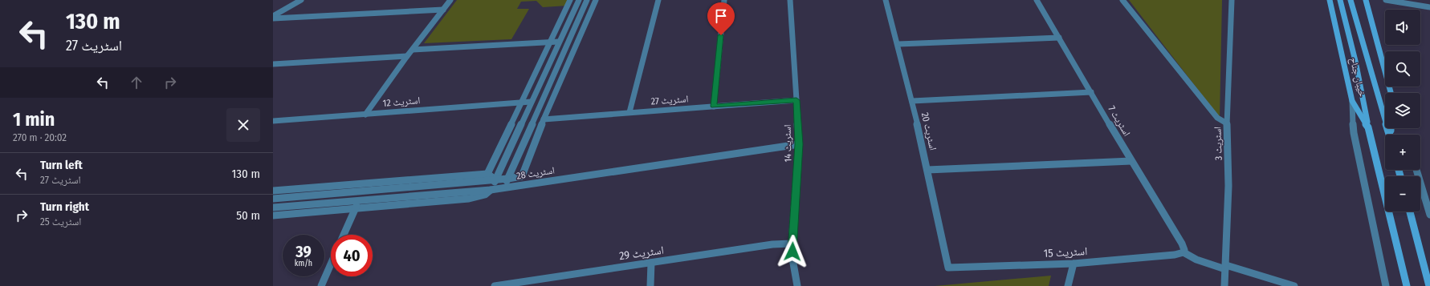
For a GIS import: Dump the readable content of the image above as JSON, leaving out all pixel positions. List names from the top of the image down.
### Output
{
  "streets": {
    "main road": ["خیبان جناح"],
    "street": [
      "اسٹریٹ 27",
      "اسٹریٹ 12",
      "اسٹریٹ 7",
      "اسٹریٹ 20",
      "اسٹریٹ 14",
      "اسٹریٹ 3",
      "اسٹریٹ 28",
      "اسٹریٹ 15",
      "اسٹریٹ 29"
    ]
  },
  "crossings": [
    ["اسٹریٹ 27", "اسٹریٹ 14"],
    ["اسٹریٹ 7", "اسٹریٹ 15"],
    ["اسٹریٹ 20", "اسٹریٹ 15"],
    ["اسٹریٹ 14", "اسٹریٹ 28"],
    ["اسٹریٹ 14", "اسٹریٹ 29"]
  ],
  "page": {
    "turn": ["130 m", "اسٹریٹ 27"],
    "map_buttons": ["+", "−"],
    "heading": ["1 min", "270 m · 20:02"],
    "list": [
      {
        "name": "Turn left",
        "note": "اسٹریٹ 27",
        "value": "130 m"
      },
      {
        "name": "Turn right",
        "note": "اسٹریٹ 25",
        "value": "50 m"
      }
    ],
    "speed": "39 km/h",
    "limit": "40"
  }
}
